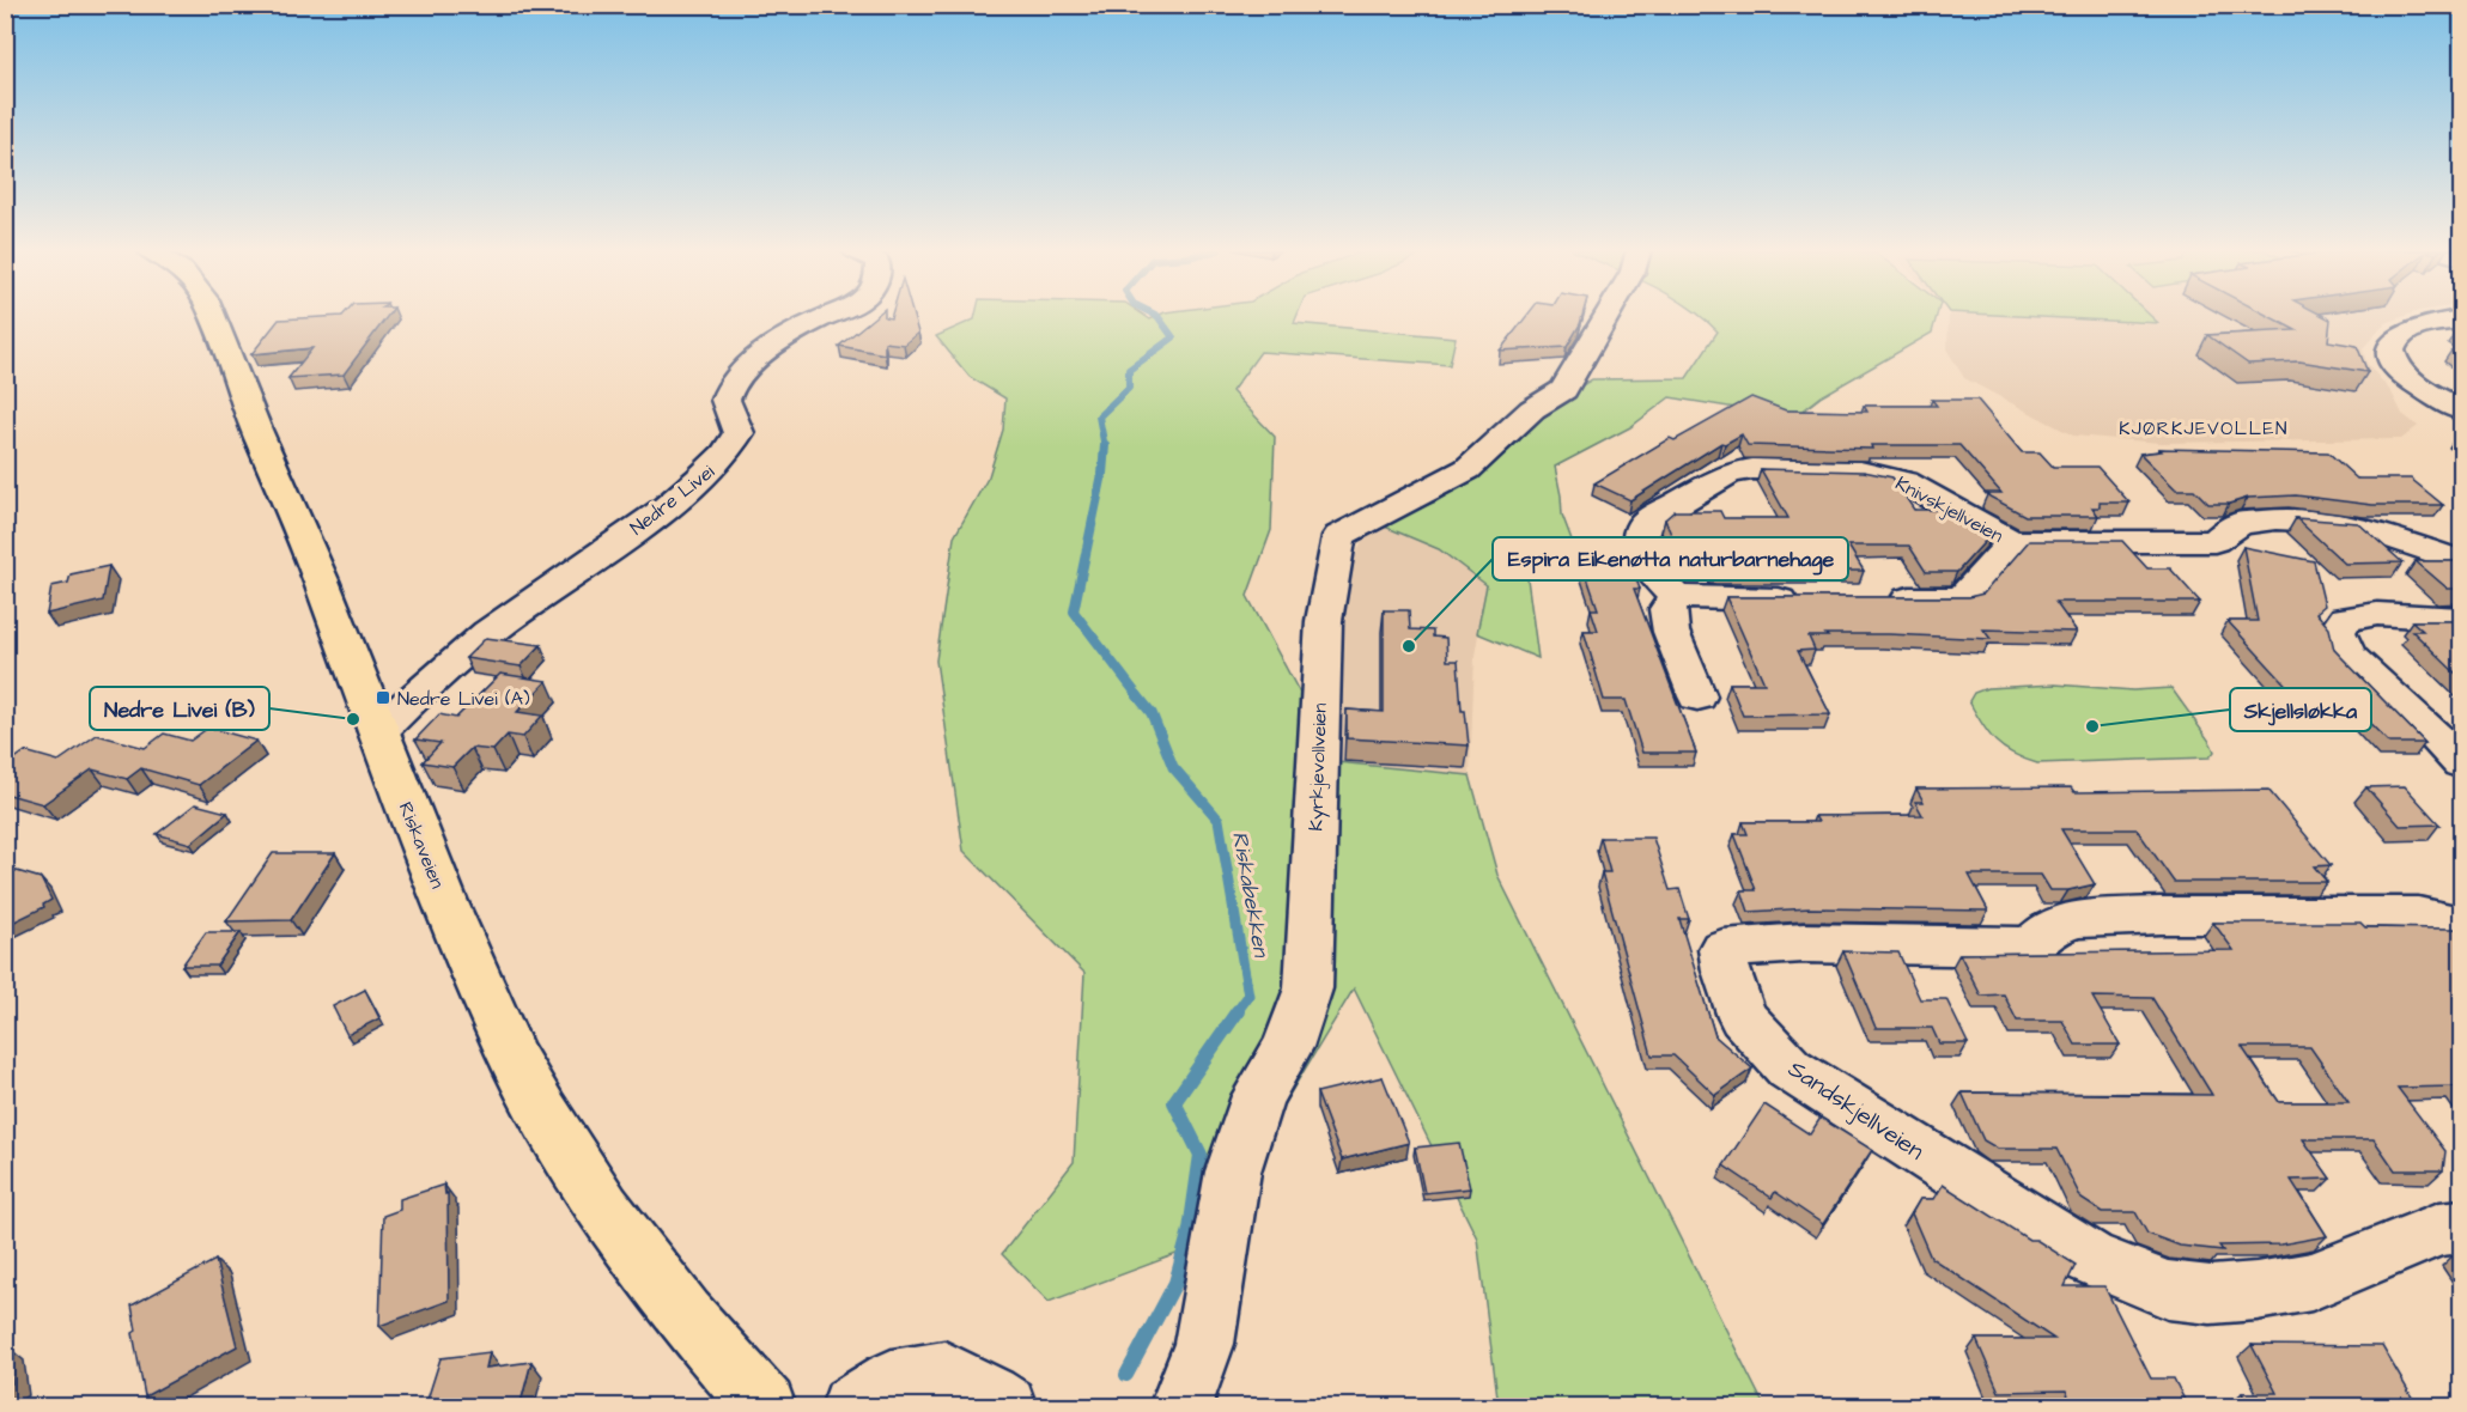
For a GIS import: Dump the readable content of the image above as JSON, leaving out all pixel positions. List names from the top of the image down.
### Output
{
  "streets": {
    "main road": ["Riskaveien"],
    "street": [
      "Nedre Livei",
      "Knivskjellveien",
      "Kyrkjevollveien",
      "Sandskjellveien"
    ]
  },
  "crossings": [
    ["Nedre Livei", "Riskaveien"]
  ],
  "districts": ["KJØRKJEVOLLEN"],
  "water": ["Riskabekken"],
  "places": {
    "other": ["Espira Eikenøtta naturbarnehage", "Nedre Livei (B)", "Skjellsløkka"],
    "transit": ["Nedre Livei (A)"]
  }
}
